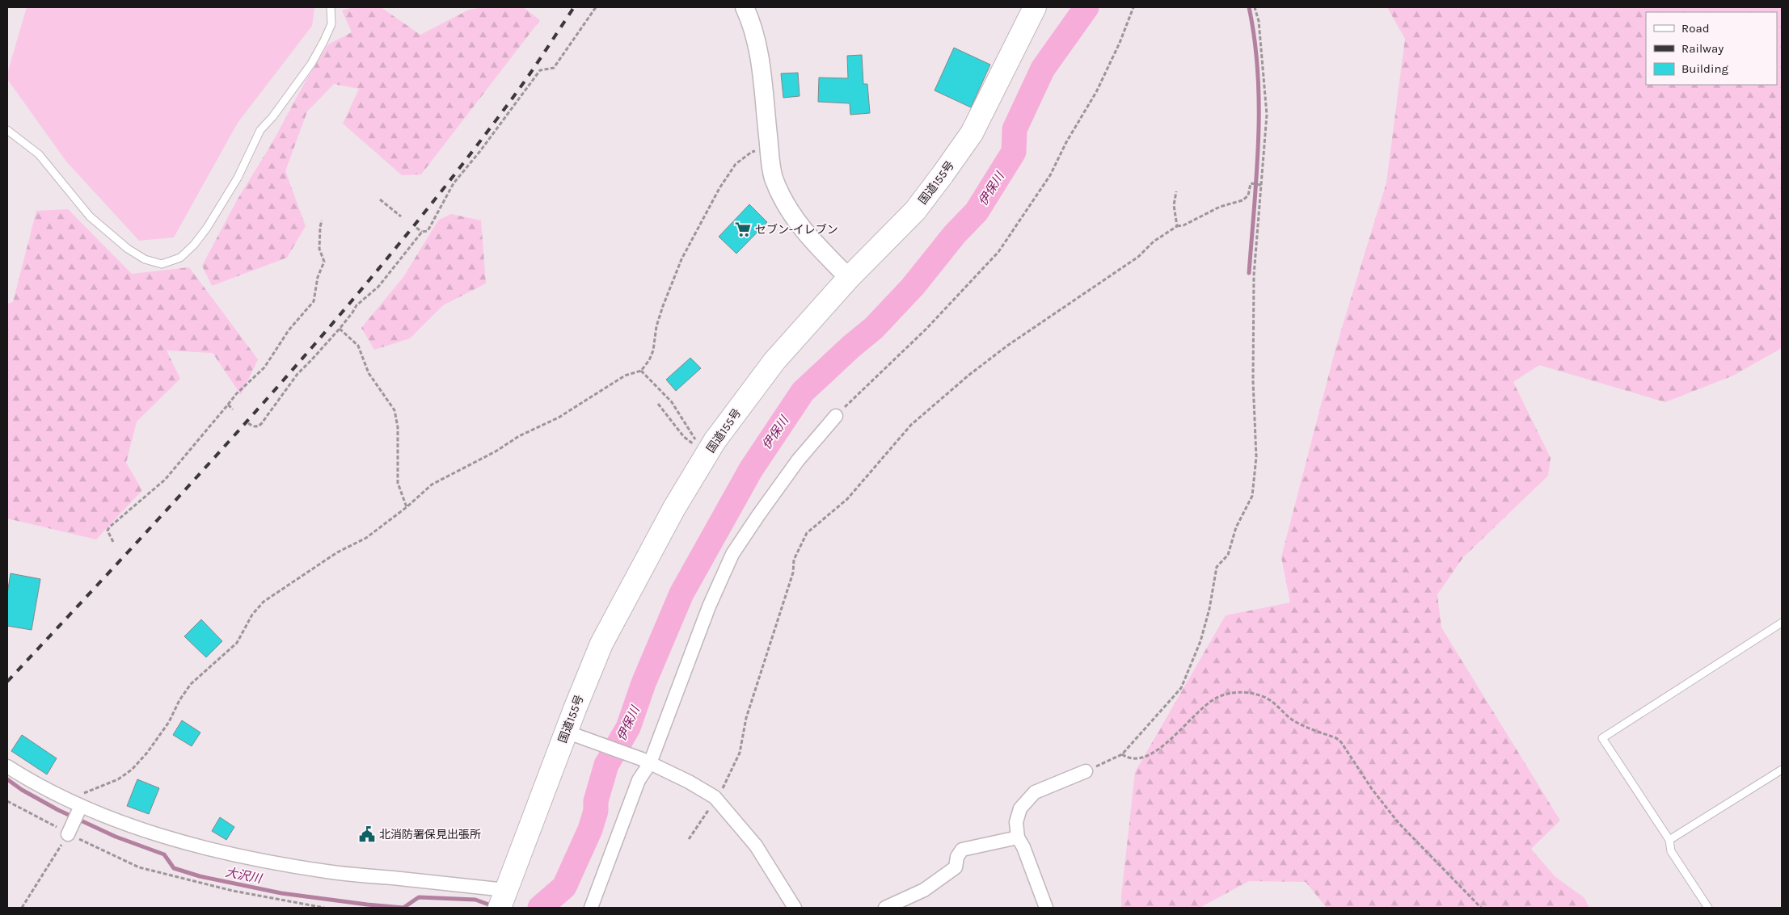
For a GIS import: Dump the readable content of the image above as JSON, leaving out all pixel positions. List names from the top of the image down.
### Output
{
  "streets": {
    "highway": ["国道155号"]
  },
  "water": ["伊保川", "大沢川"],
  "places": {
    "supermarket": ["セブン-イレブン"],
    "public building": ["北消防署保見出張所"]
  },
  "legend": ["Road", "Railway", "Building"]
}
